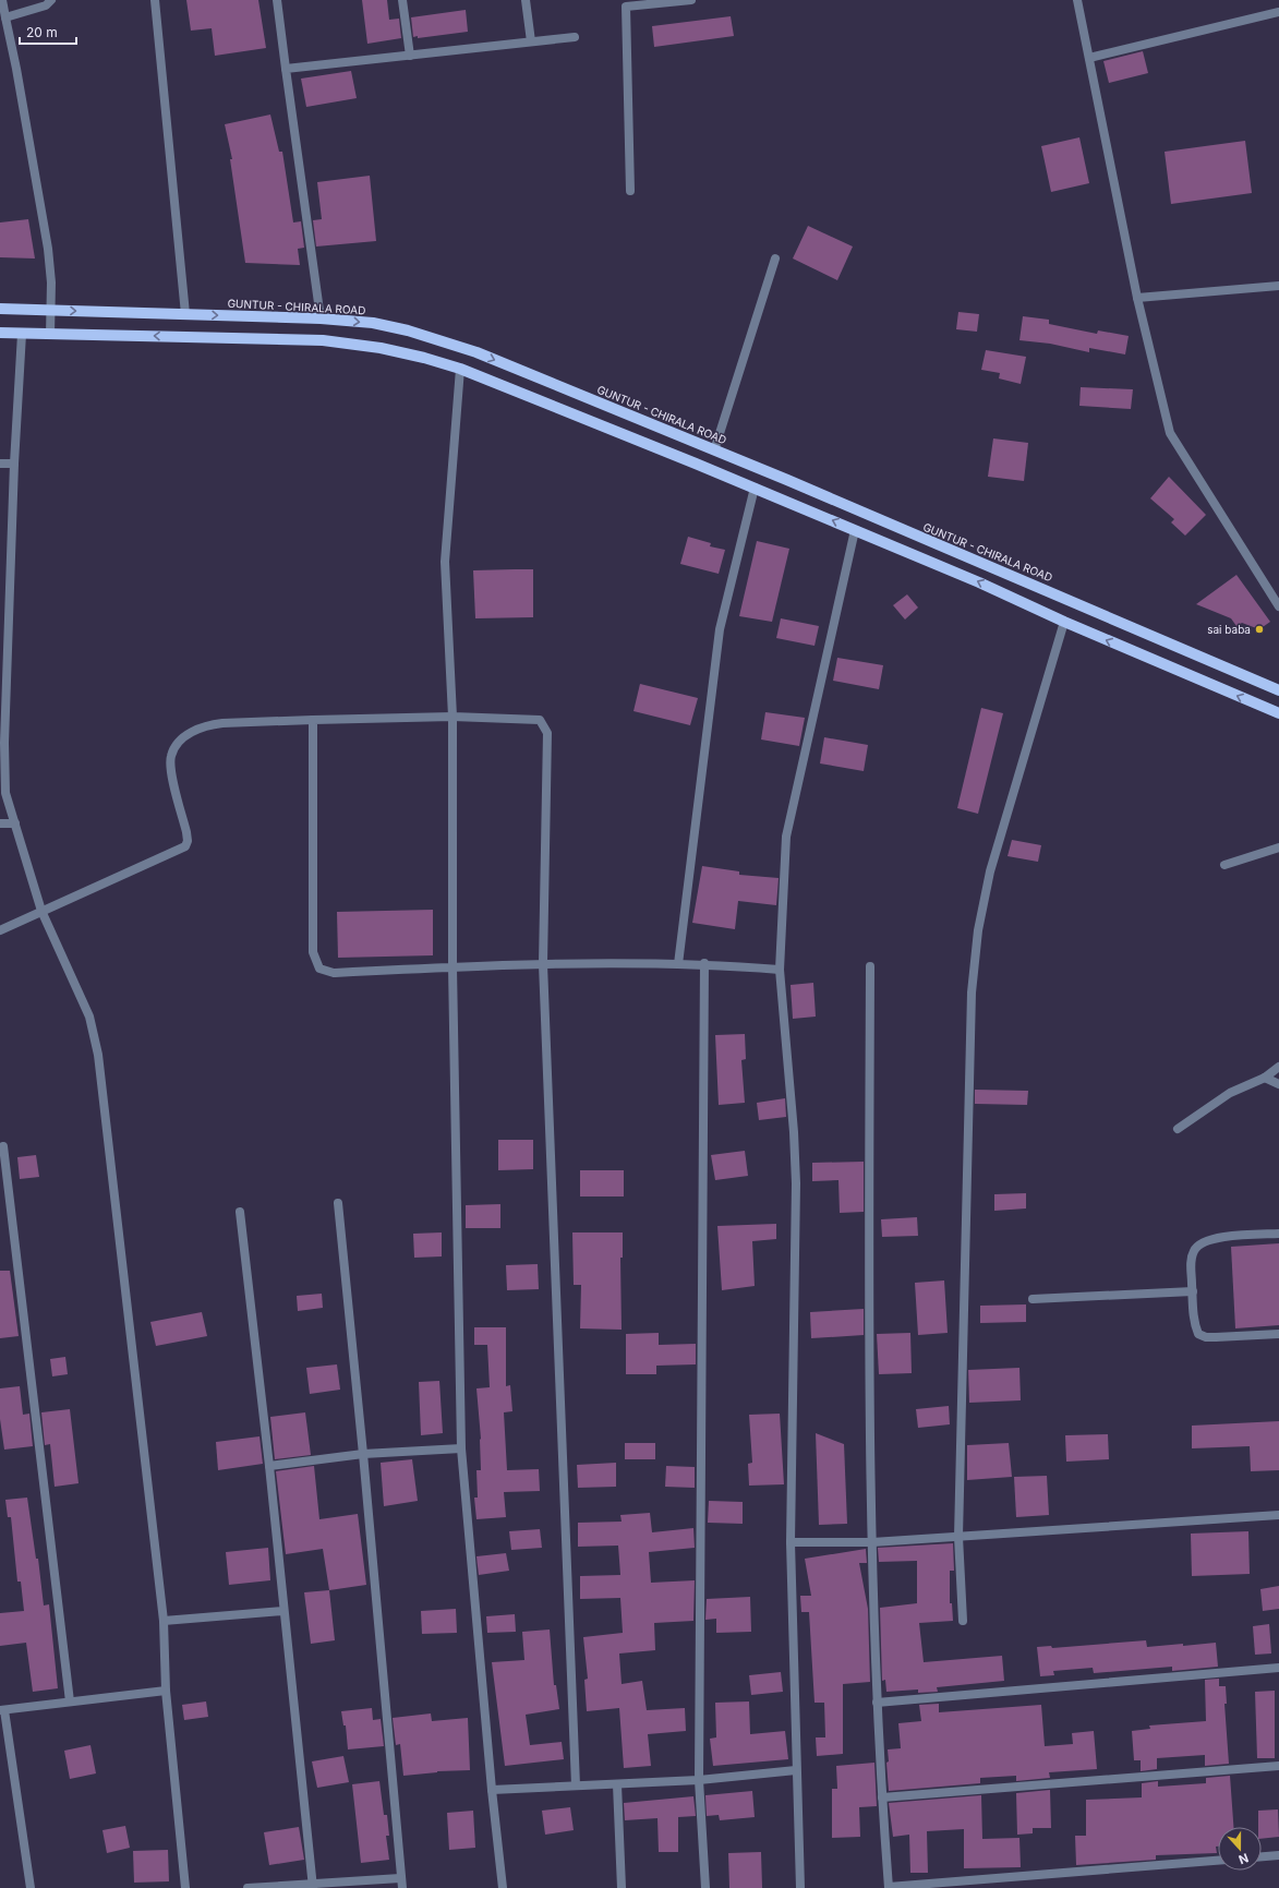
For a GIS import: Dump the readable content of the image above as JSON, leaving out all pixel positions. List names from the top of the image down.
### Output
{
  "streets": {
    "main road": ["GUNTUR - CHIRALA ROAD"]
  },
  "places": ["sai baba"],
  "scale_bar": "20 m",
  "north": "bottom"
}
